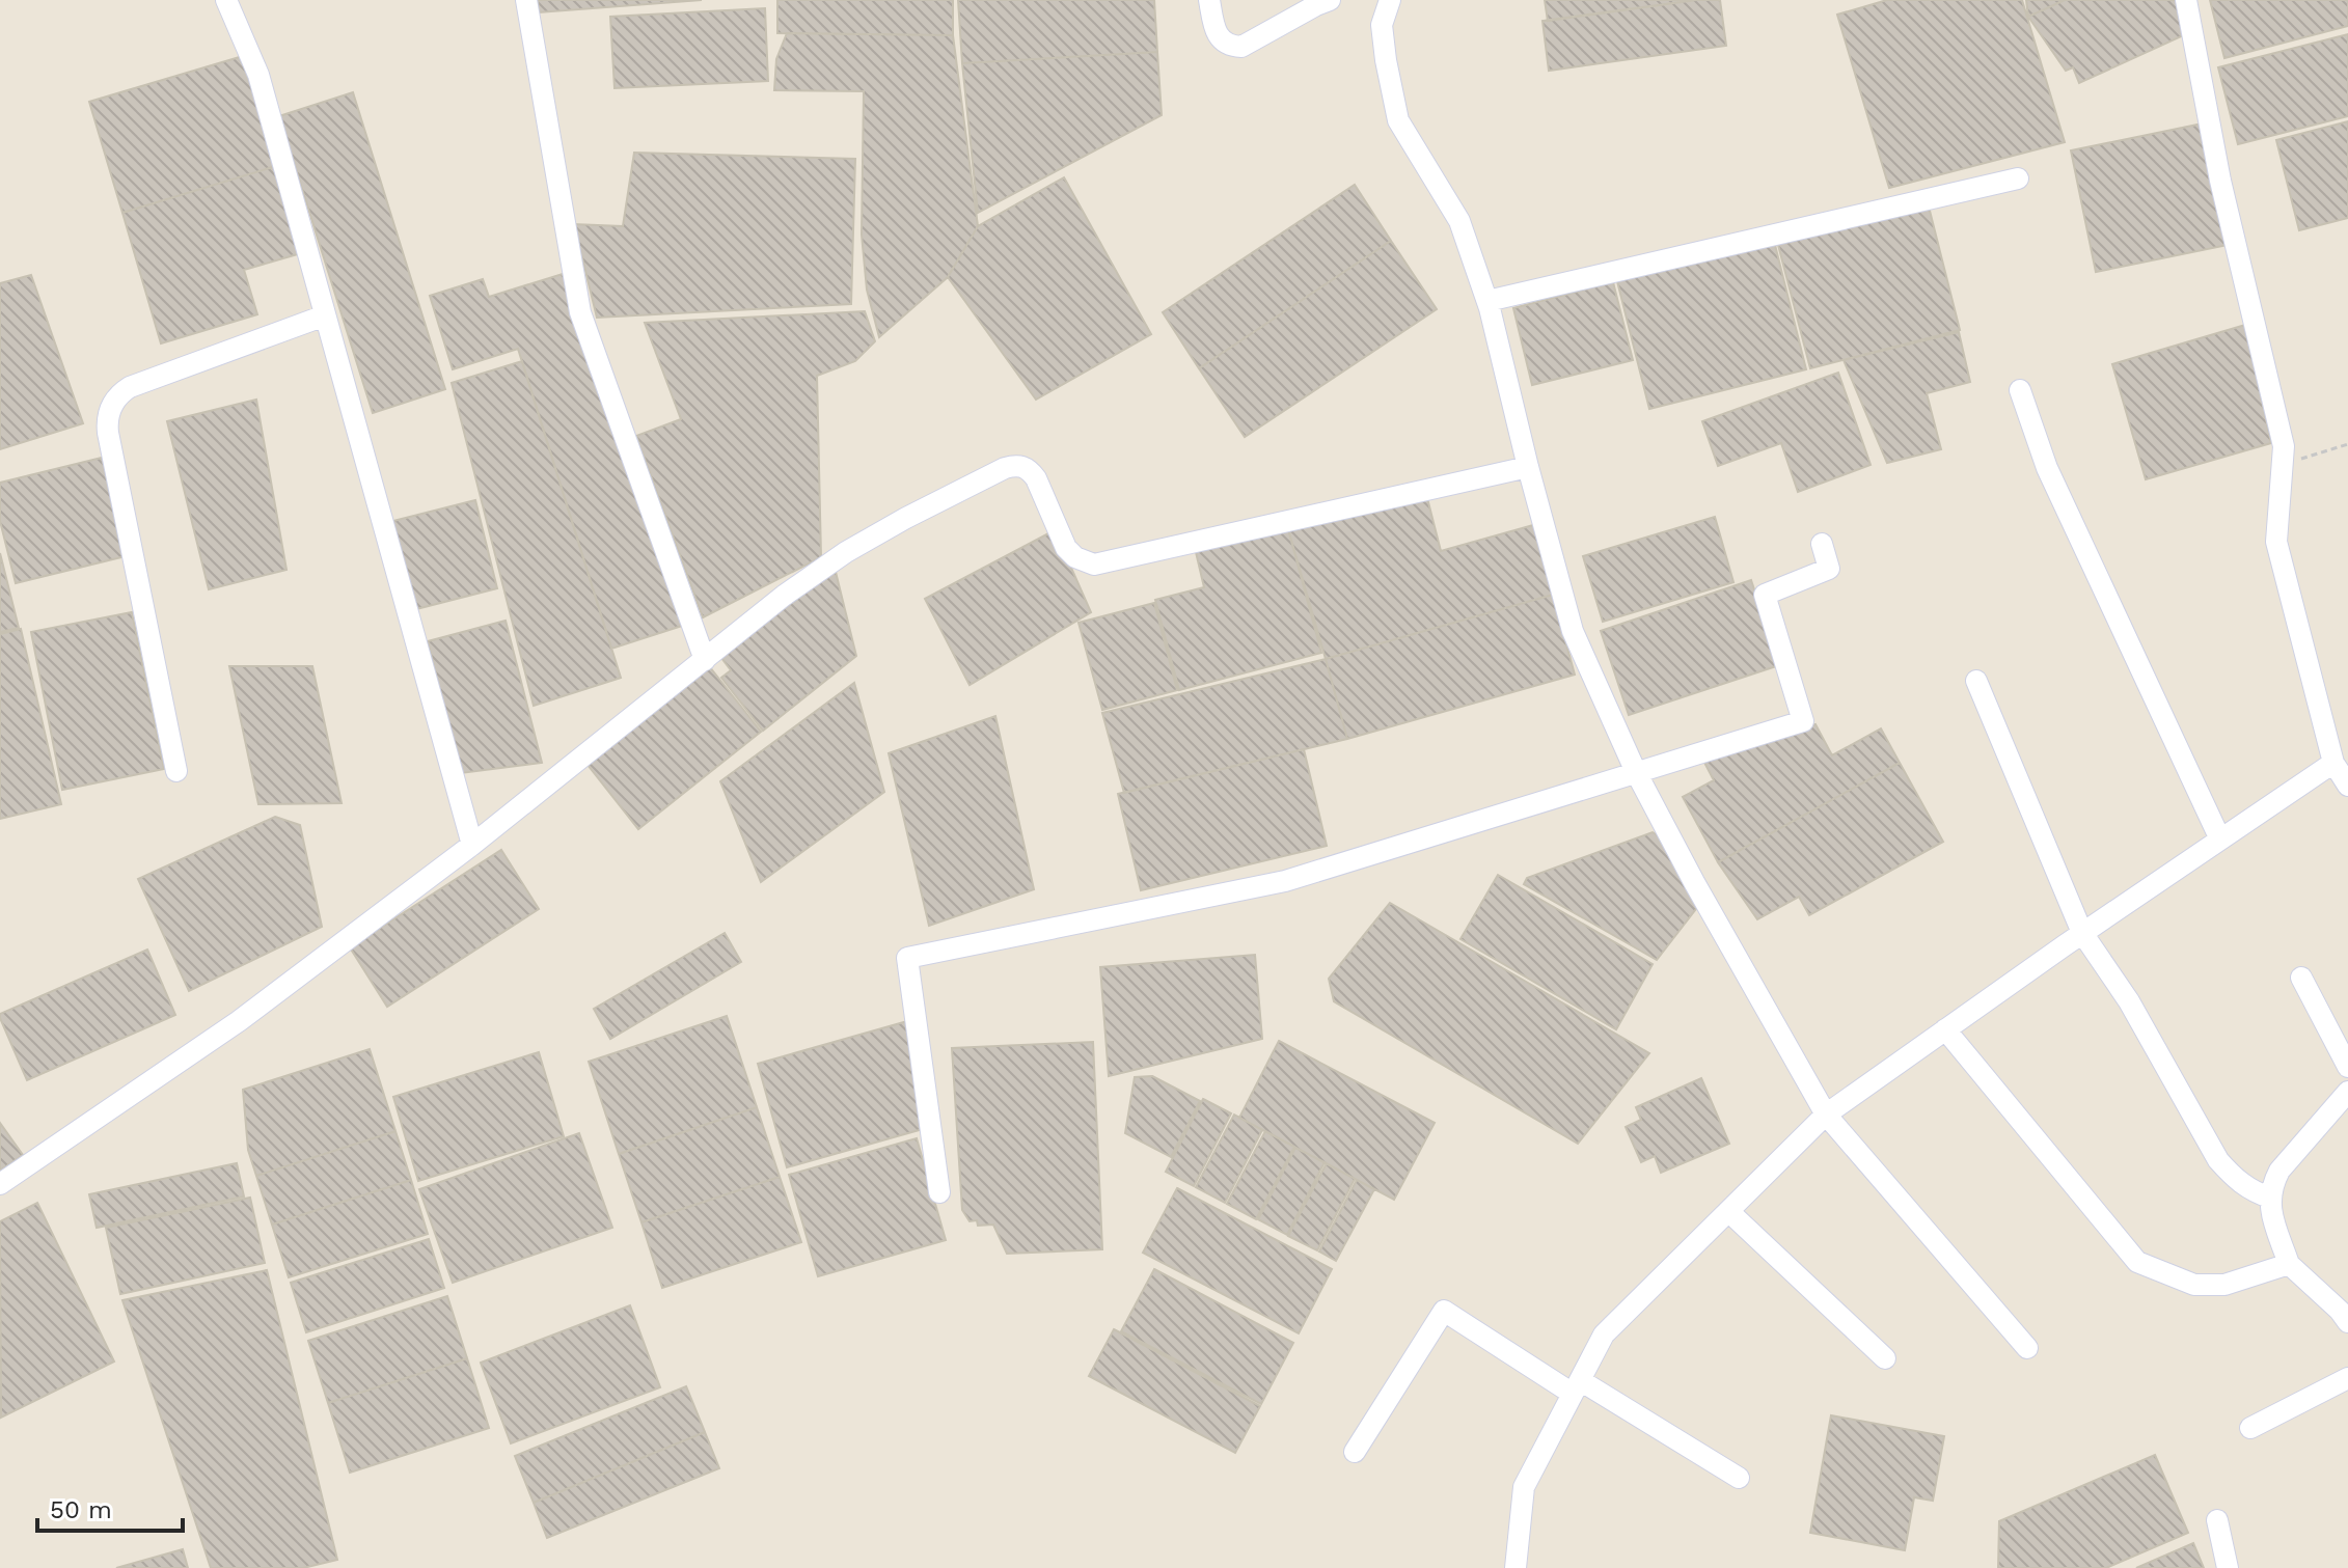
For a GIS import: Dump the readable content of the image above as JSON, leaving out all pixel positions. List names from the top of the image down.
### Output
{
  "scale_bar": "50 m"
}
